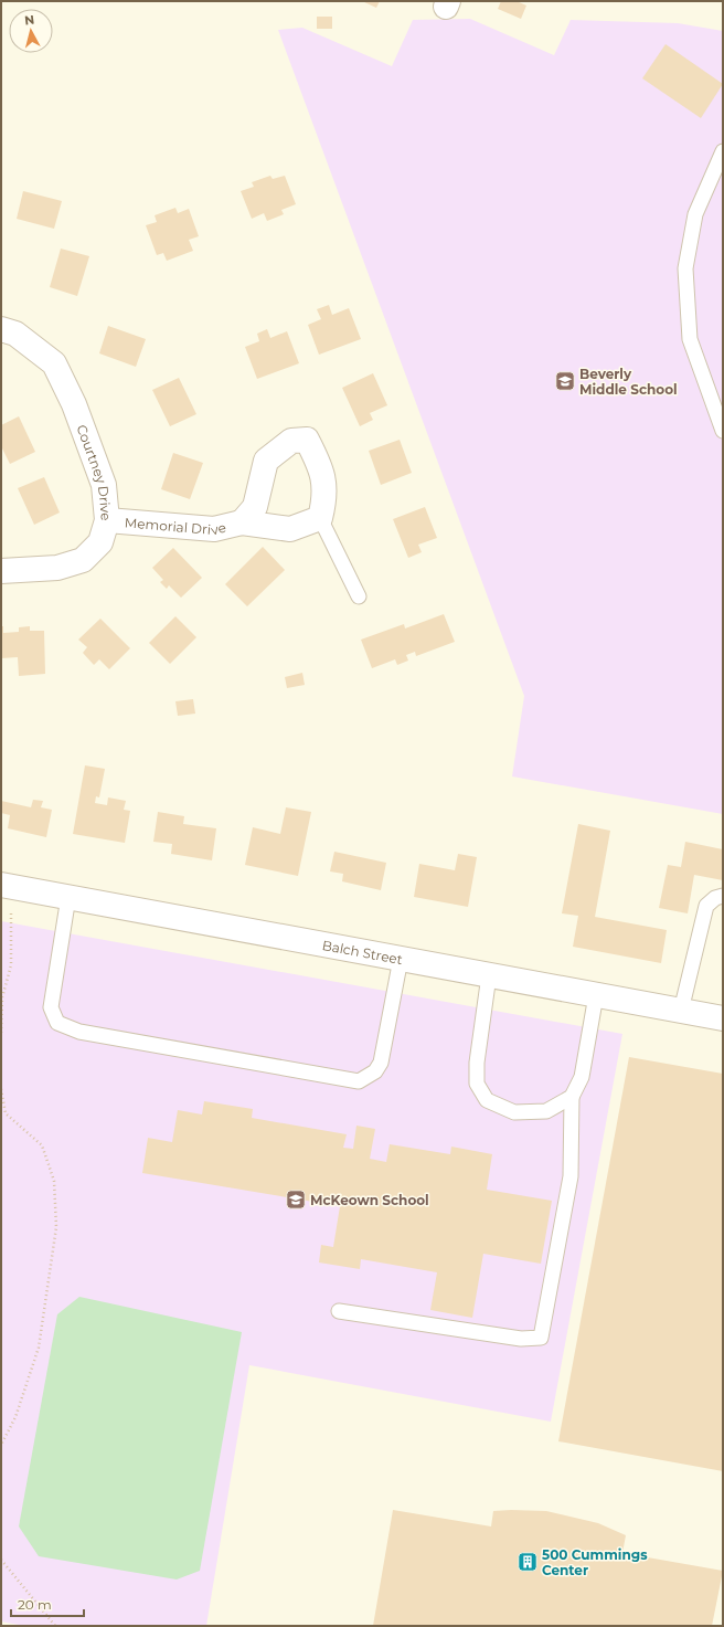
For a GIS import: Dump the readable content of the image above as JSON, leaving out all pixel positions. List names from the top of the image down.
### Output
{
  "streets": {
    "street": ["Courtney Drive", "Memorial Drive", "Balch Street"]
  },
  "crossings": [
    ["Courtney Drive", "Memorial Drive"]
  ],
  "places": {
    "school or university": ["Beverly Middle School", "McKeown School"],
    "building": ["500 Cummings Center"]
  },
  "scale_bar": "20 m",
  "north": "top"
}
